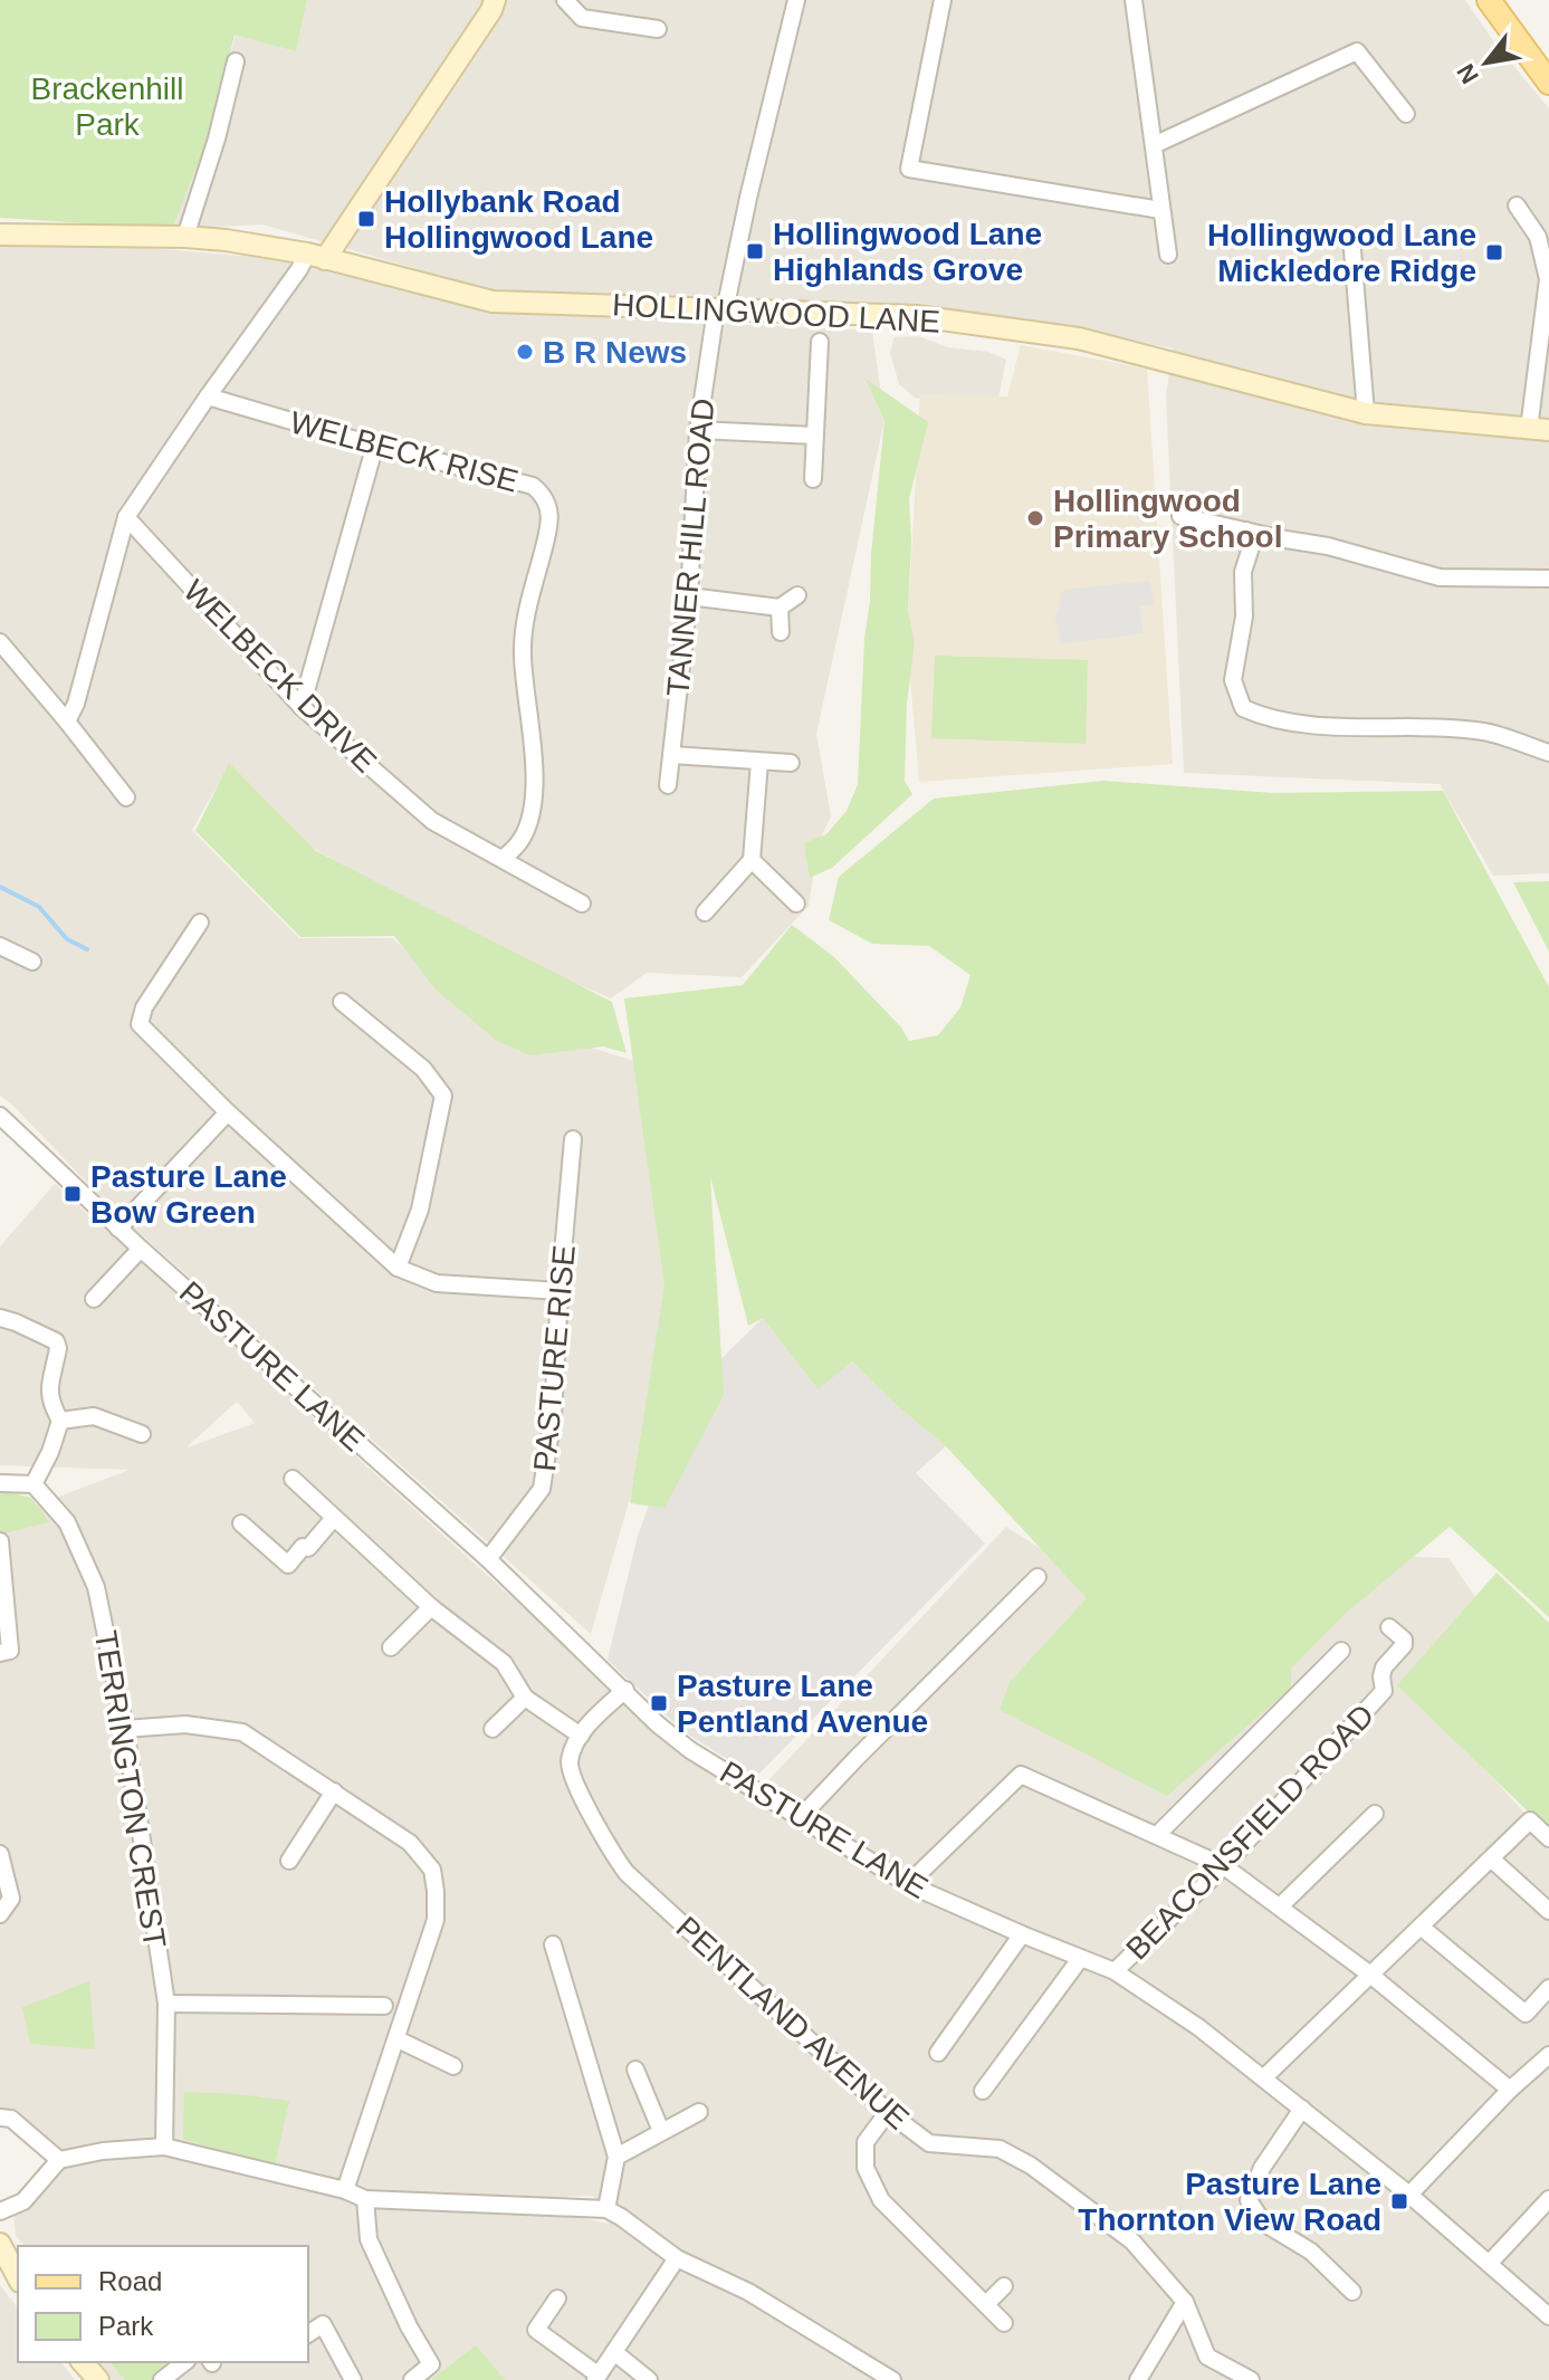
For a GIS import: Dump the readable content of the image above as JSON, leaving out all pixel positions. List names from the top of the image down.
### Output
{
  "streets": {
    "street": [
      "HOLLINGWOOD LANE",
      "WELBECK RISE",
      "TANNER HILL ROAD",
      "WELBECK DRIVE",
      "PASTURE RISE",
      "PASTURE LANE",
      "TERRINGTON CREST",
      "BEACONSFIELD ROAD",
      "PENTLAND AVENUE"
    ]
  },
  "crossings": [
    ["HOLLINGWOOD LANE", "TANNER HILL ROAD"],
    ["WELBECK RISE", "WELBECK DRIVE"],
    ["PASTURE RISE", "PASTURE LANE"],
    ["PASTURE LANE", "BEACONSFIELD ROAD"]
  ],
  "parks": ["Brackenhill Park"],
  "places": {
    "transit": [
      "Hollybank Road Hollingwood Lane",
      "Hollingwood Lane Highlands Grove",
      "Hollingwood Lane Mickledore Ridge",
      "Pasture Lane Bow Green",
      "Pasture Lane Pentland Avenue",
      "Pasture Lane Thornton View Road"
    ],
    "other": ["B R News", "Hollingwood Primary School"]
  },
  "legend": ["Road", "Park"],
  "north": "bottom left"
}
